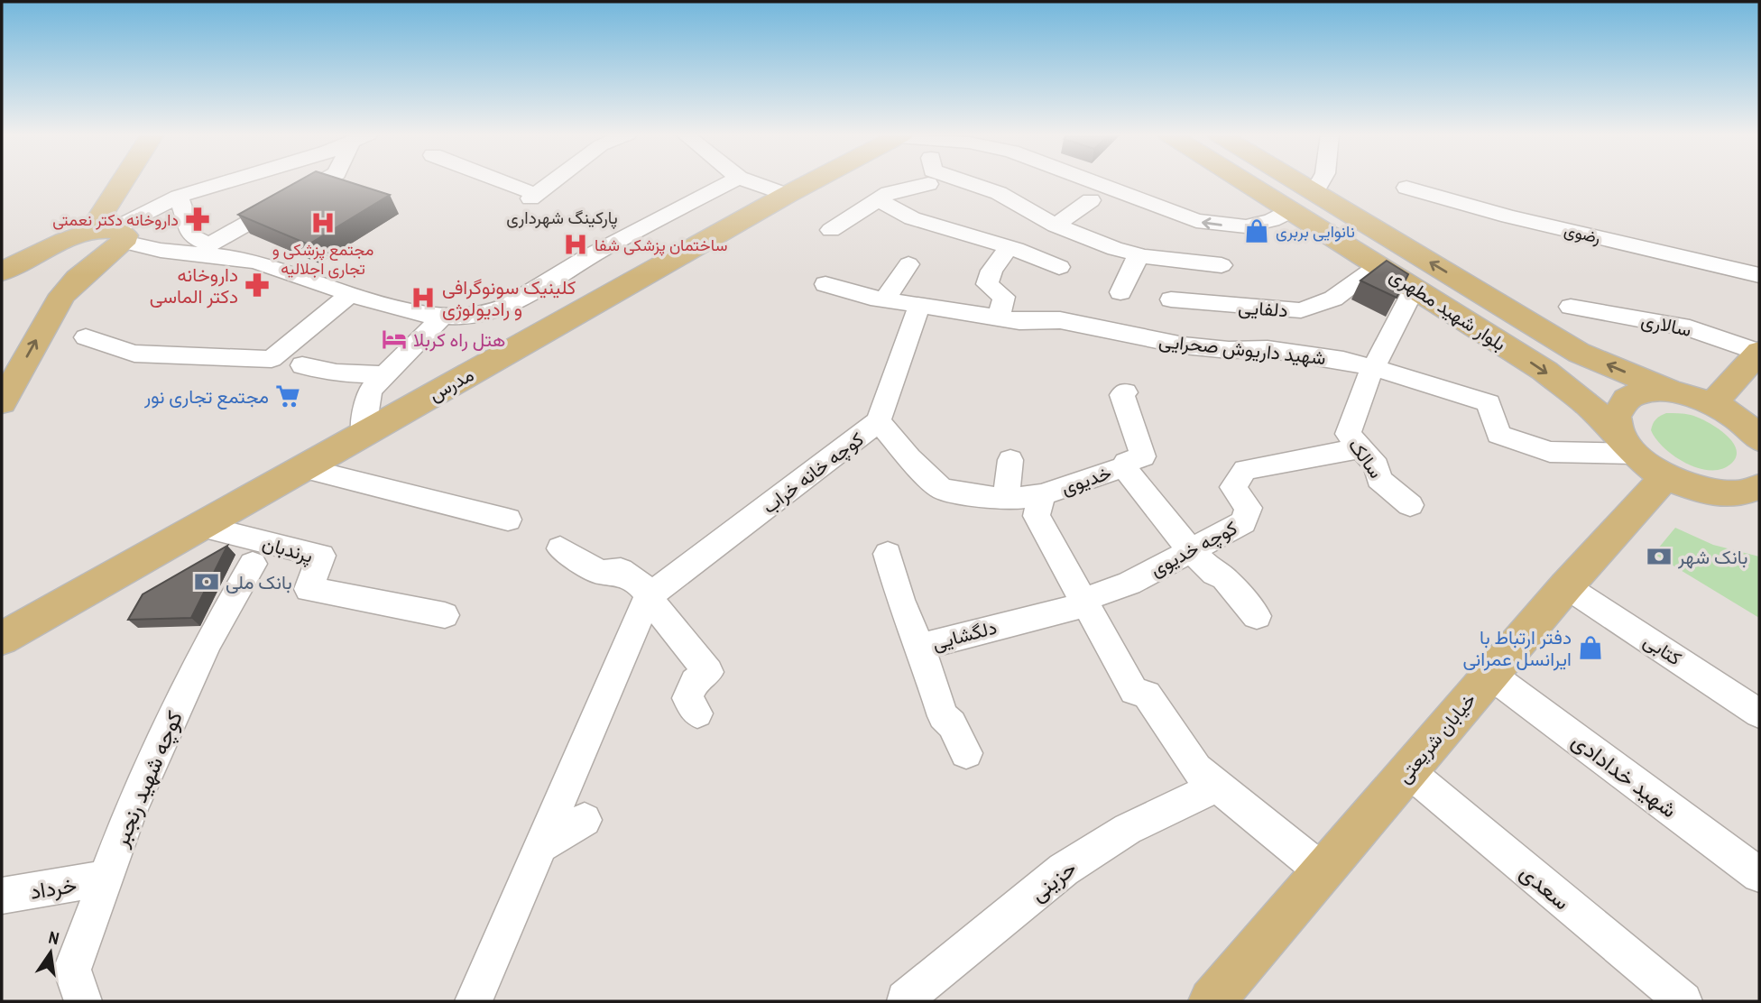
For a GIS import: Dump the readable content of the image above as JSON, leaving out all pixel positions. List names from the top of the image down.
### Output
{
  "streets": {
    "main road": ["بلوار شهید مطهری", "مدرس", "خیابان شریعتی"],
    "street": [
      "رضوی",
      "دلفایی",
      "سالاری",
      "شهید داریوش صحرایی",
      "سالک",
      "کوچه خانه خراب",
      "خدیوی",
      "کوچه خدیوی",
      "پرندبان",
      "دلگشایی",
      "کتابی",
      "شهید خدادادی",
      "کوچه شهید رنجبر",
      "حزینی",
      "سعدی",
      "خرداد"
    ]
  },
  "crossings": [
    ["دلفایی", "بلوار شهید مطهری"],
    ["بلوار شهید مطهری", "شهید داریوش صحرایی"],
    ["بلوار شهید مطهری", "خیابان شریعتی"],
    ["شهید داریوش صحرایی", "سالک"],
    ["شهید داریوش صحرایی", "کوچه خانه خراب"],
    ["مدرس", "پرندبان"],
    ["سالک", "کوچه خدیوی"],
    ["کوچه خانه خراب", "خدیوی"],
    ["خدیوی", "کوچه خدیوی"],
    ["کوچه خدیوی", "دلگشایی"],
    ["کتابی", "خیابان شریعتی"],
    ["خیابان شریعتی", "شهید خدادادی"],
    ["خیابان شریعتی", "سعدی"],
    ["کوچه شهید رنجبر", "خرداد"]
  ],
  "districts": ["پارکینگ شهرداری"],
  "places": {
    "pharmacy": ["داروخانه دکتر نعمتی", "داروخانه دکتر الماسی"],
    "hospital": ["مجتمع پزشکی و تجاری اجلالیه", "ساختمان پزشکی شفا", "کلینیک سونوگرافی و رادیولوژی"],
    "shop": ["نانوایی بربری", "دفتر ارتباط با ایرانسل عمرانی"],
    "hotel": ["هتل راه کربلا"],
    "supermarket": ["مجتمع تجاری نور"],
    "bank": ["بانک شهر", "بانک ملی"]
  },
  "north": "top"
}
